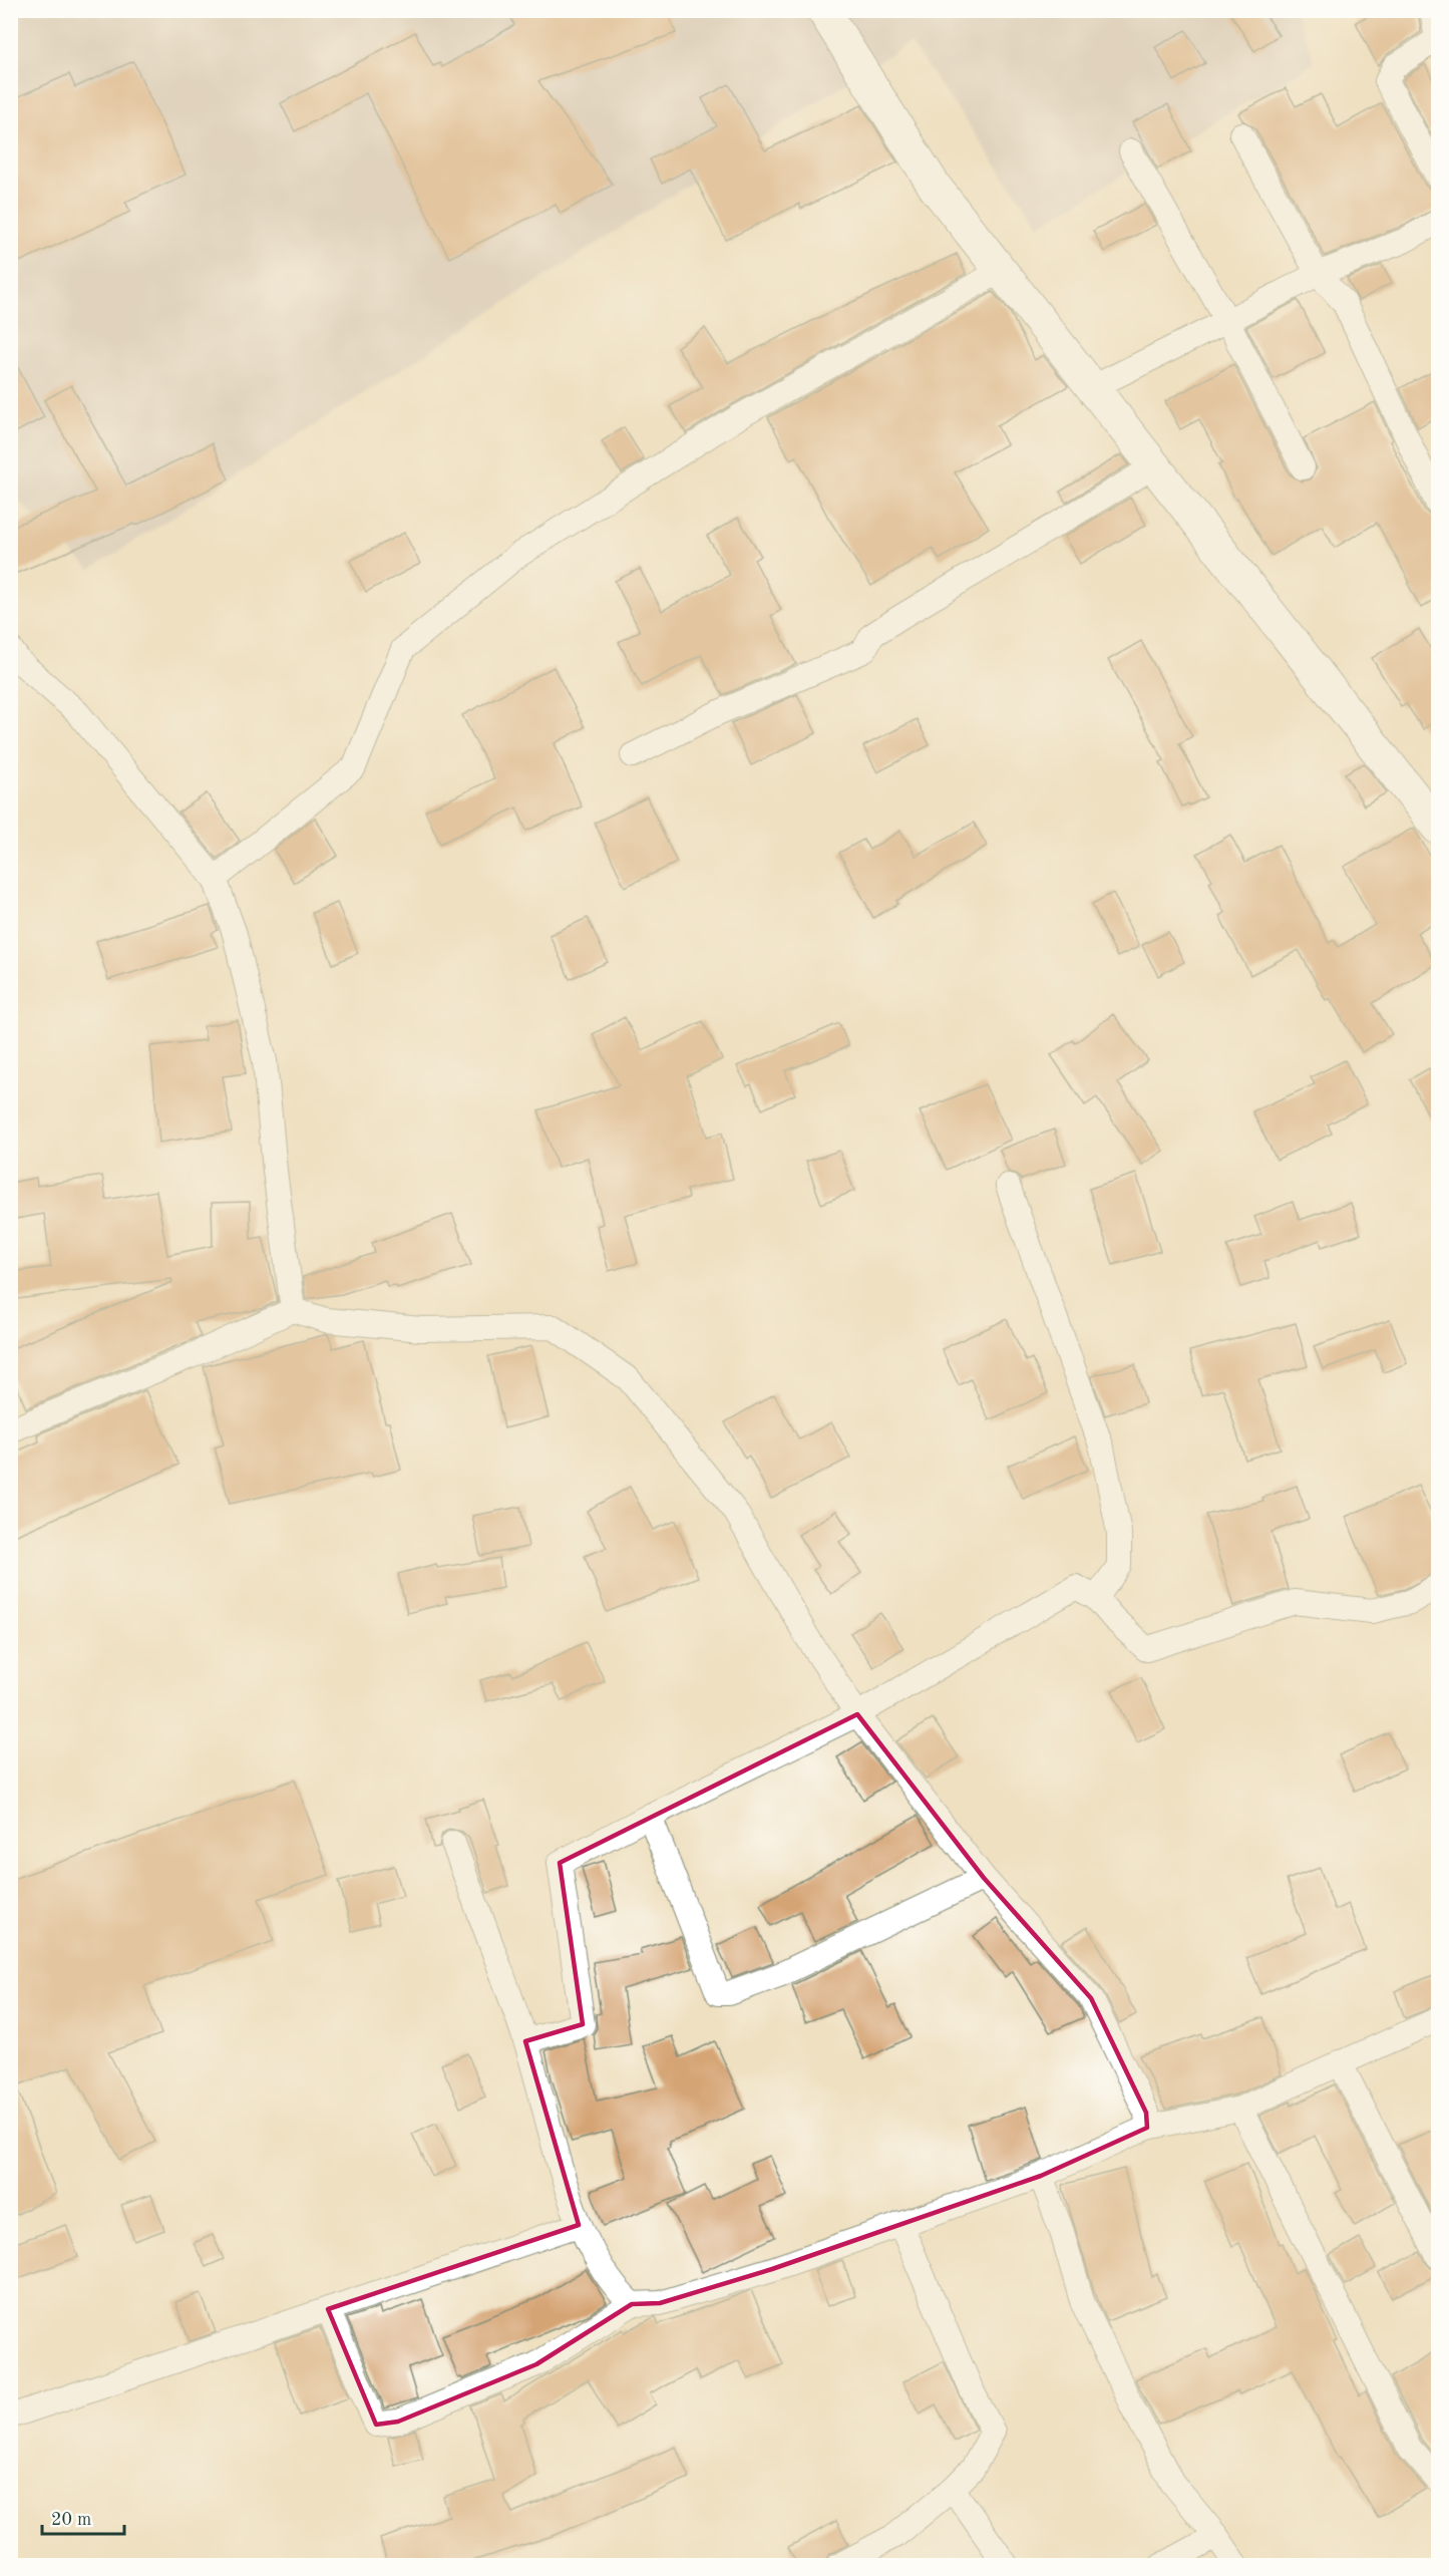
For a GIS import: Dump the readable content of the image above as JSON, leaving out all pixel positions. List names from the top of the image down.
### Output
{
  "scale_bar": "20 m"
}
